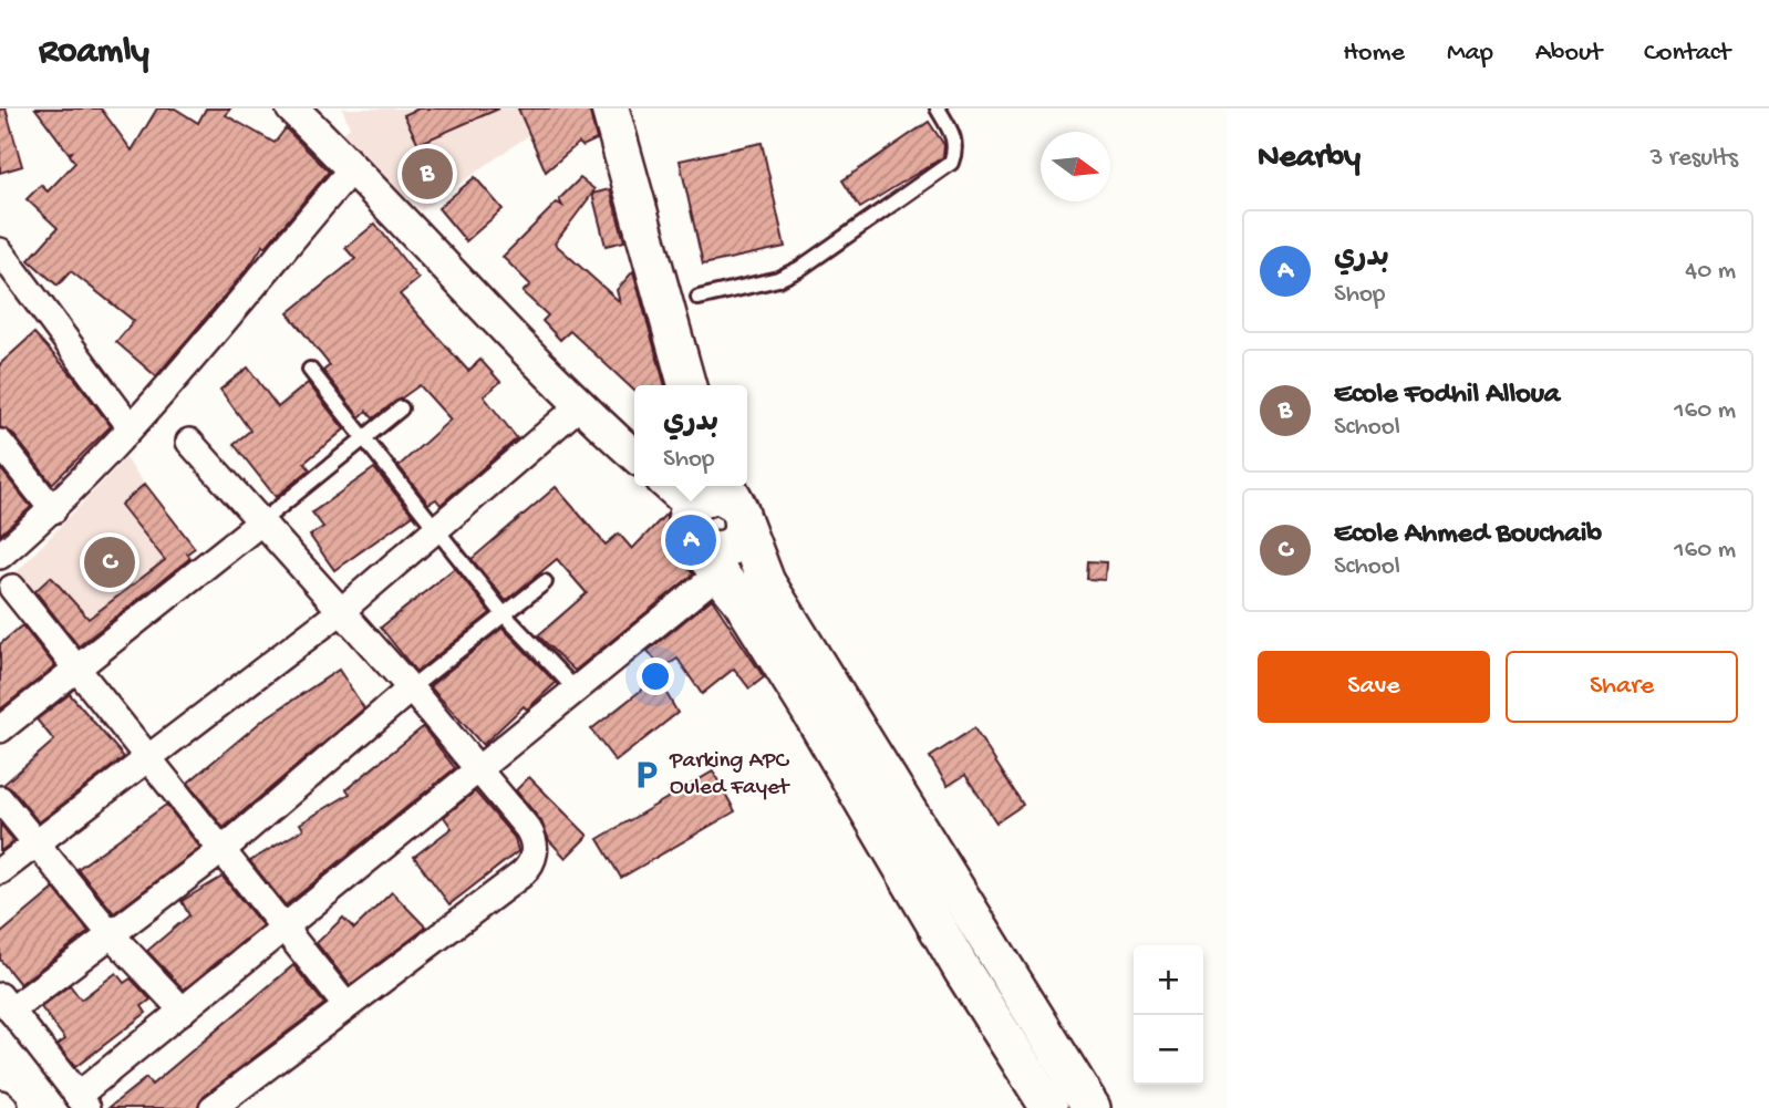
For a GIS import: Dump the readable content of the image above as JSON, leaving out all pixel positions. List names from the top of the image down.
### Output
{
  "places": {
    "parking": ["Parking APC Ouled Fayet"]
  },
  "north": "right",
  "page": {
    "header": "Roamly",
    "nav": [
      "Home",
      "Map",
      "About",
      "Contact"
    ],
    "heading": ["Nearby", "3 results"],
    "pins": ["B", "A", "C"],
    "list": [
      {
        "mark": "A",
        "name": "بدري",
        "note": "Shop",
        "value": "40 m"
      },
      {
        "mark": "B",
        "name": "Ecole Fodhil Alloua",
        "note": "School",
        "value": "160 m"
      },
      {
        "mark": "C",
        "name": "Ecole Ahmed Bouchaib",
        "note": "School",
        "value": "160 m"
      }
    ],
    "popup": ["بدري", "Shop"],
    "buttons": ["Save", "Share"],
    "map_buttons": ["+", "−"]
  }
}
